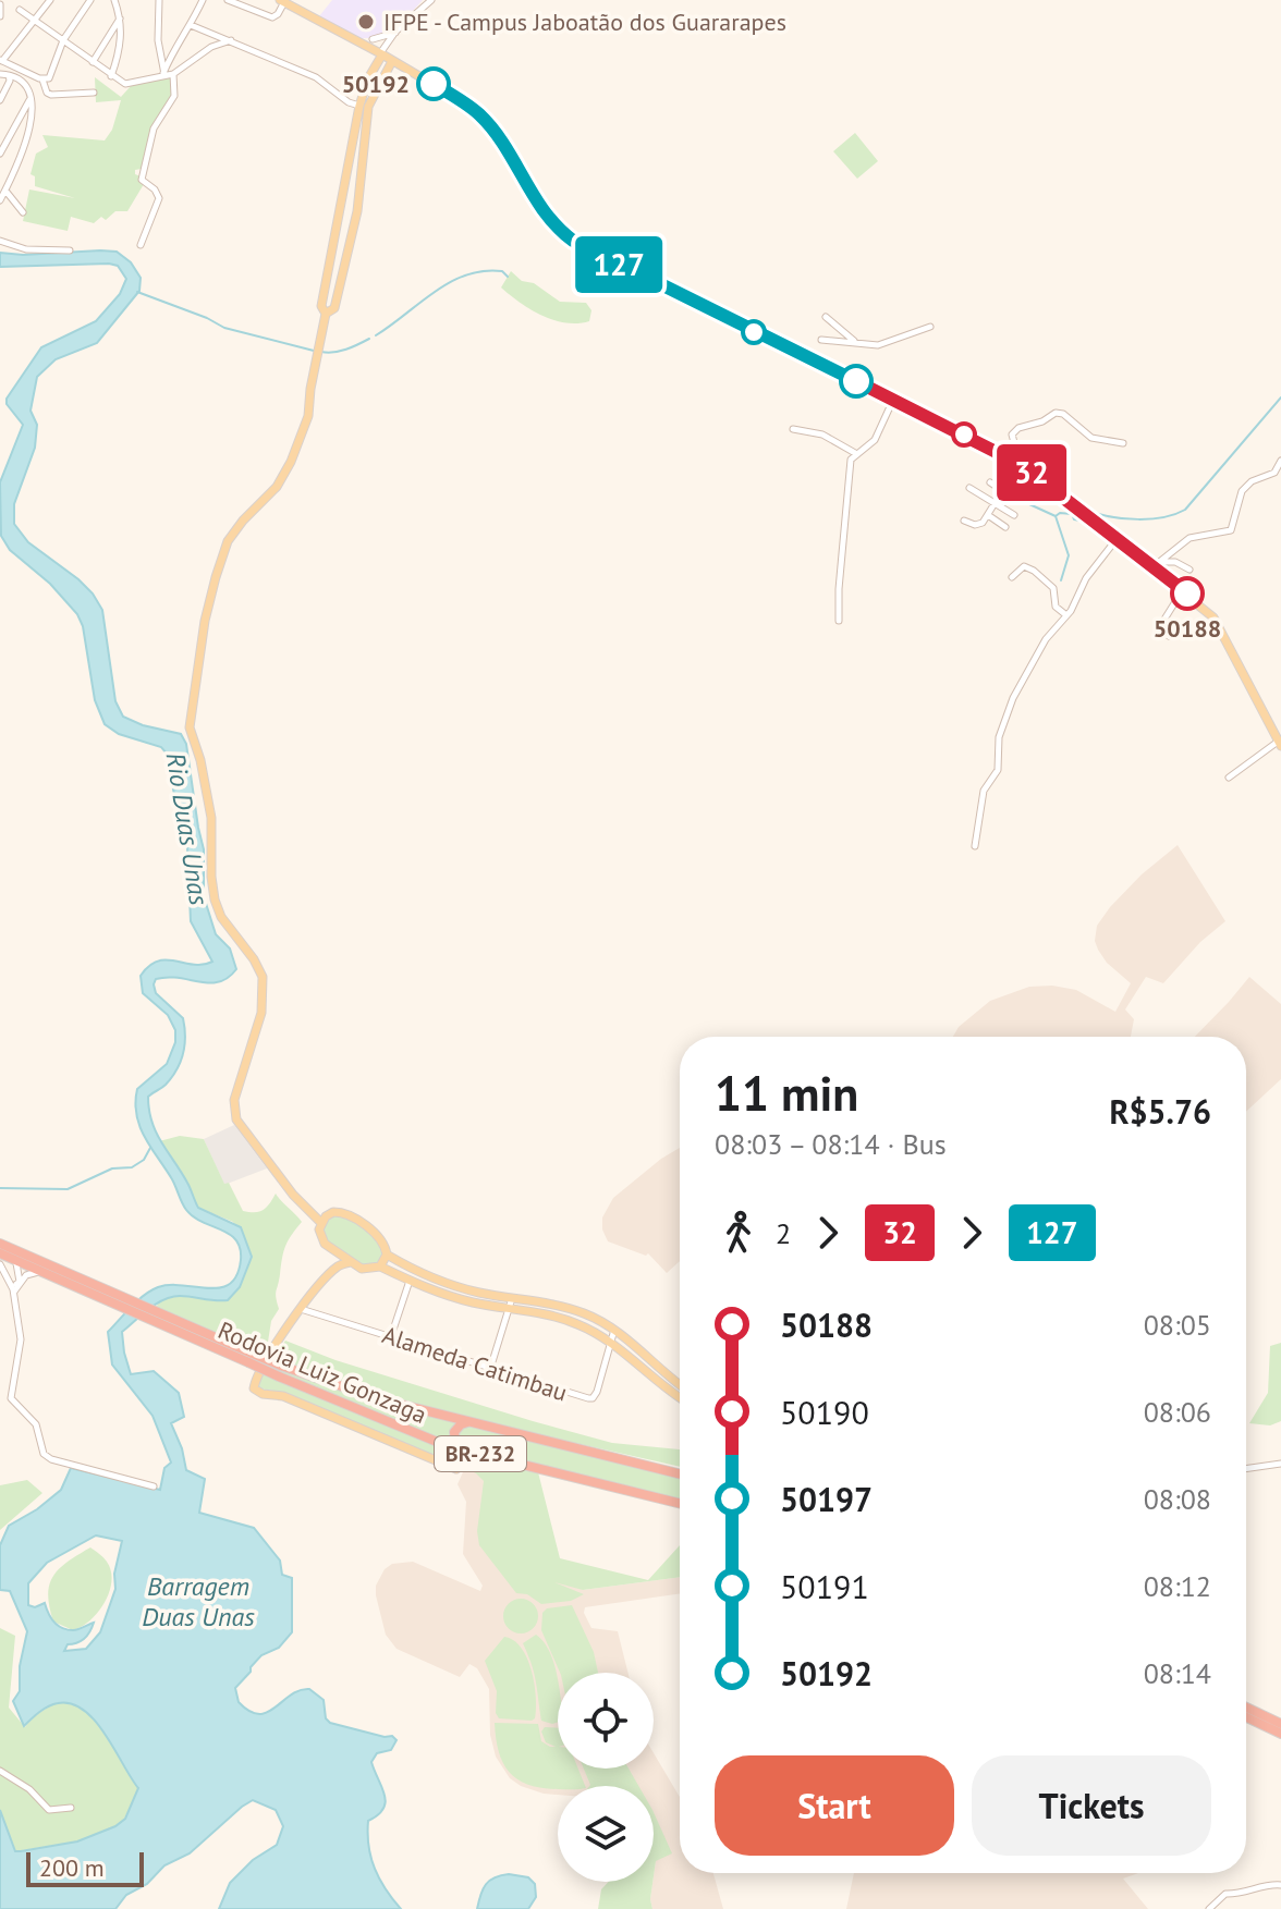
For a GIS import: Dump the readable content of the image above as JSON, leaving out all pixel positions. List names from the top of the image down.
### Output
{
  "streets": {
    "highway": ["Rodovia Luiz Gonzaga", "BR-232"],
    "street": ["Alameda Catimbau"]
  },
  "water": ["Rio Duas Unas", "Barragem Duas Unas"],
  "places": ["IFPE - Campus Jaboatão dos Guararapes", "50192", "50188"],
  "lines": ["bus line 127", "bus line 32"],
  "scale_bar": "200 m",
  "page": {
    "on_map": ["32", "127"],
    "heading": ["11 min", "08:03 – 08:14 · Bus", "R$5.76"],
    "legs": ["2", "32", "127"],
    "list": [
      {
        "name": "50188",
        "value": "08:05"
      },
      {
        "name": "50190",
        "value": "08:06"
      },
      {
        "name": "50197",
        "value": "08:08"
      },
      {
        "name": "50191",
        "value": "08:12"
      },
      {
        "name": "50192",
        "value": "08:14"
      }
    ],
    "buttons": ["Start", "Tickets"],
    "scale": "200 m"
  }
}
